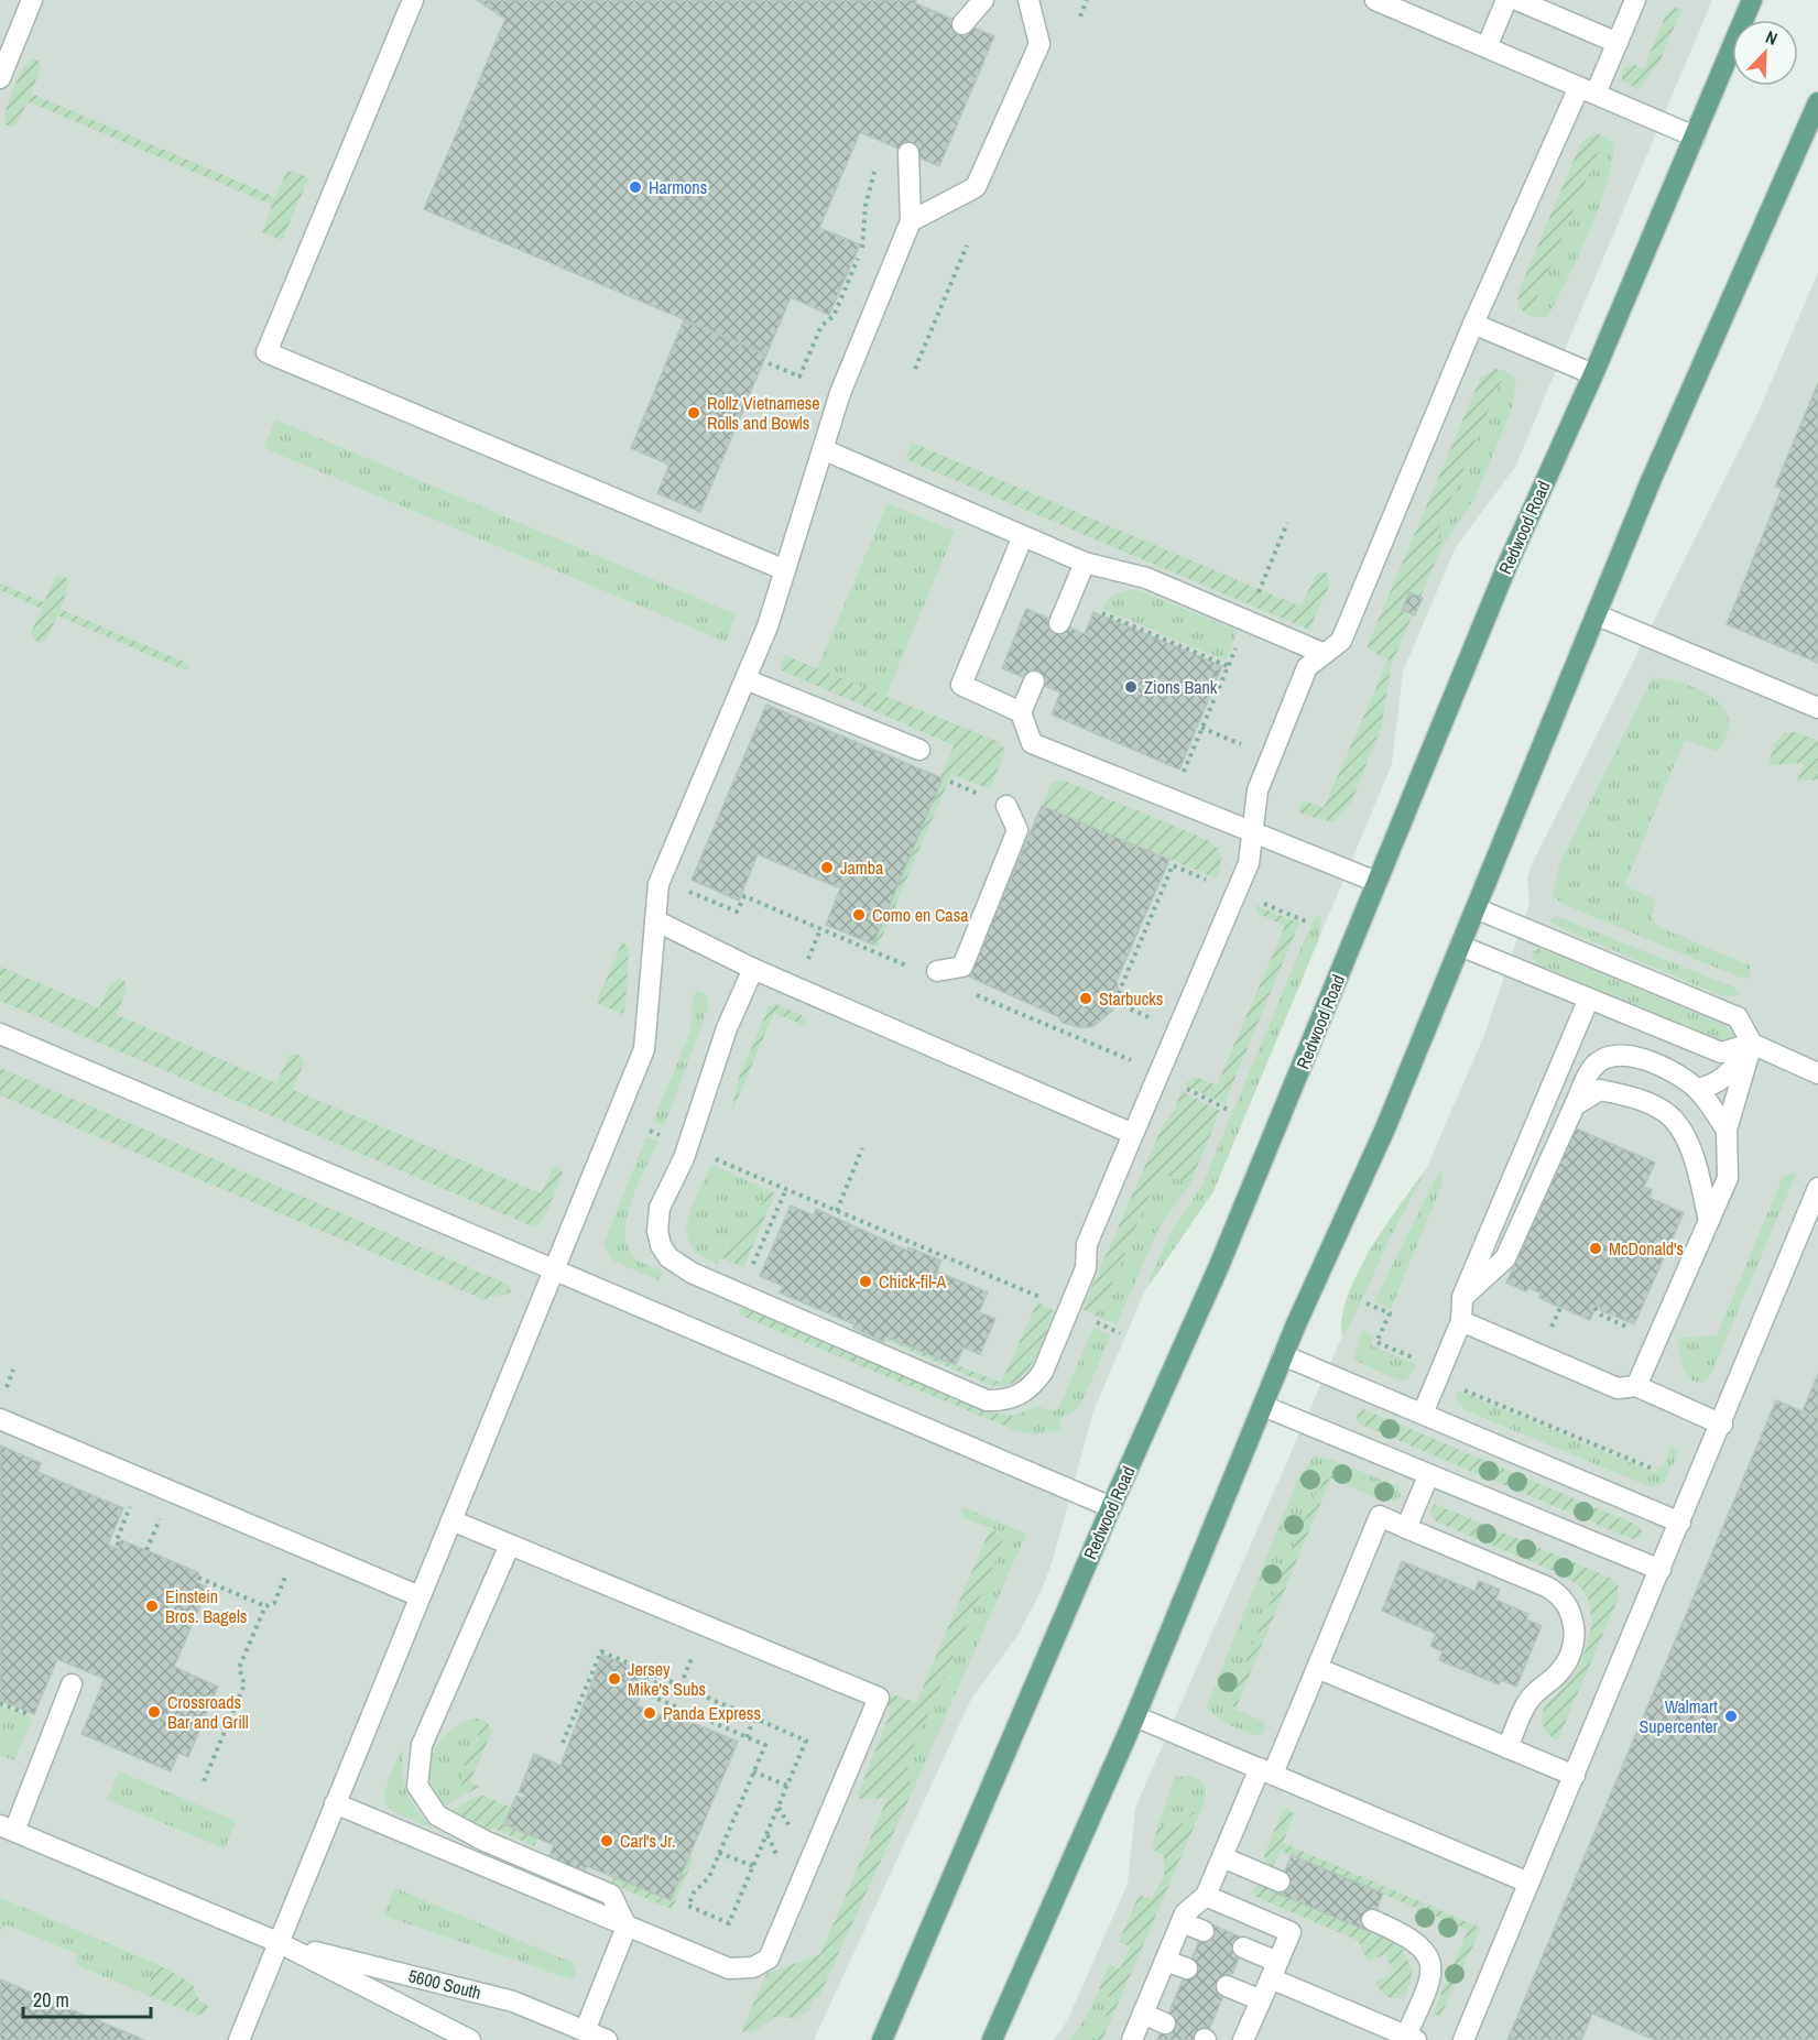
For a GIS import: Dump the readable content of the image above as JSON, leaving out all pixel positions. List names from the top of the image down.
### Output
{
  "streets": {
    "main road": ["Redwood Road"],
    "street": ["5600 South"]
  },
  "places": [
    "Harmons",
    "Rollz Vietnamese Rolls and Bowls",
    "Zions Bank",
    "Jamba",
    "Como en Casa",
    "Starbucks",
    "McDonald's",
    "Chick-fil-A",
    "Einstein Bros. Bagels",
    "Jersey Mike's Subs",
    "Crossroads Bar and Grill",
    "Panda Express",
    "Walmart Supercenter",
    "Carl's Jr."
  ],
  "scale_bar": "20 m",
  "north": "top right"
}
